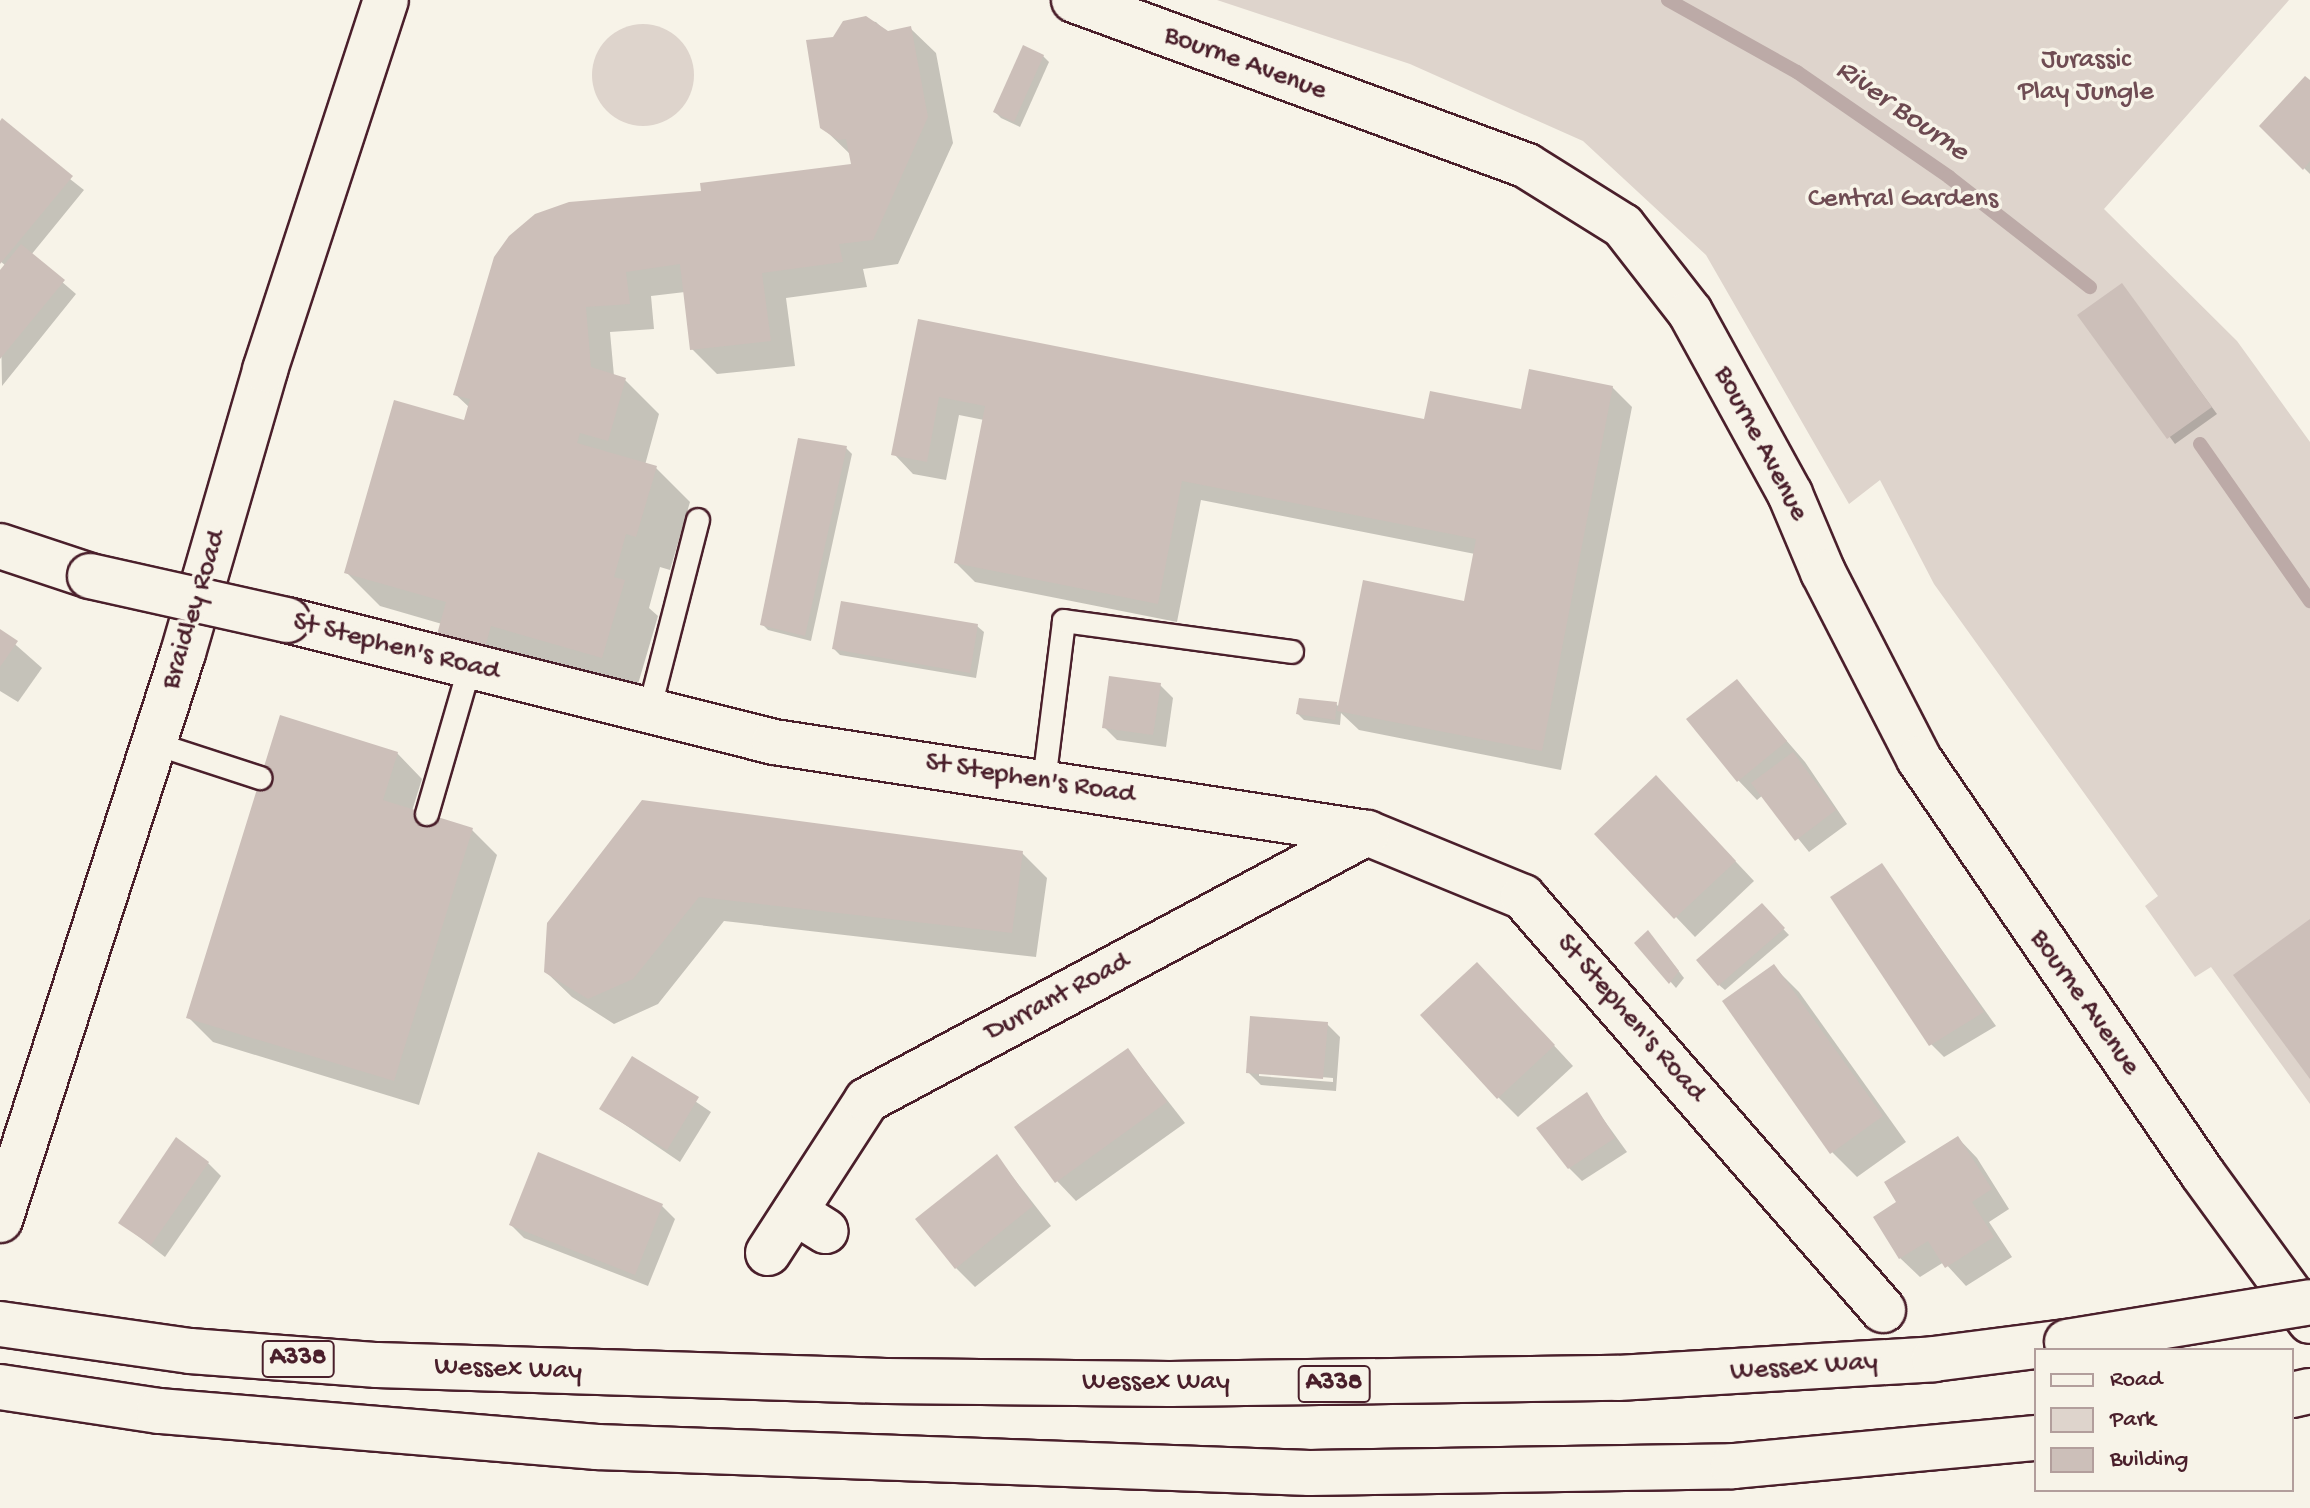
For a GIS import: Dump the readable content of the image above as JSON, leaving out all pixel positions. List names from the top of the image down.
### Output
{
  "streets": {
    "main road": [
      "Bourne Avenue",
      "Braidley Road",
      "St Stephen's Road",
      "Durrant Road",
      "A338",
      "Wessex Way"
    ]
  },
  "crossings": [
    ["St Stephen's Road", "Durrant Road"]
  ],
  "water": ["River Bourne"],
  "parks": ["Jurassic Play Jungle", "Central Gardens"],
  "legend": ["Road", "Park", "Building"]
}
